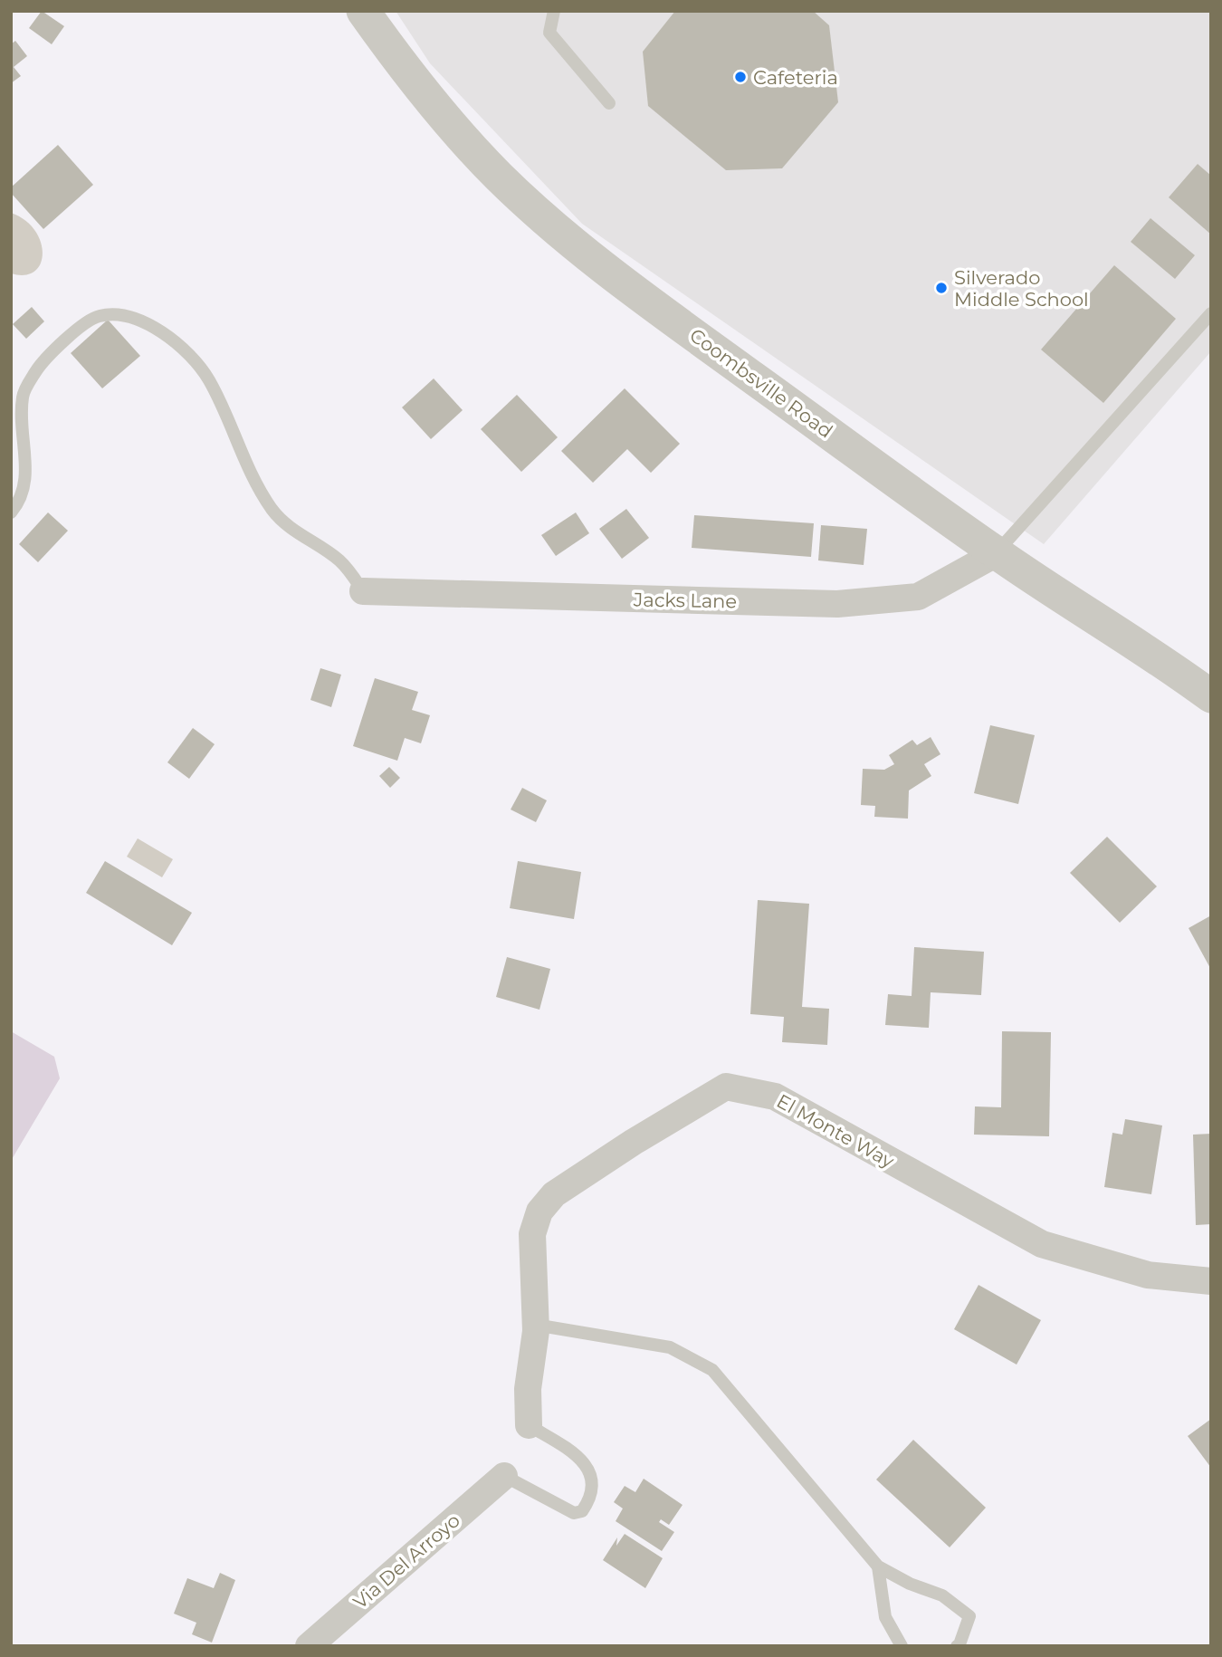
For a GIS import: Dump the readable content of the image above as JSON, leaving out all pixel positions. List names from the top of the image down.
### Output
{
  "streets": {
    "street": [
      "Coombsville Road",
      "Jacks Lane",
      "El Monte Way",
      "Via Del Arroyo"
    ]
  },
  "crossings": [
    ["Coombsville Road", "Jacks Lane"]
  ],
  "places": ["Cafeteria", "Silverado Middle School"]
}
